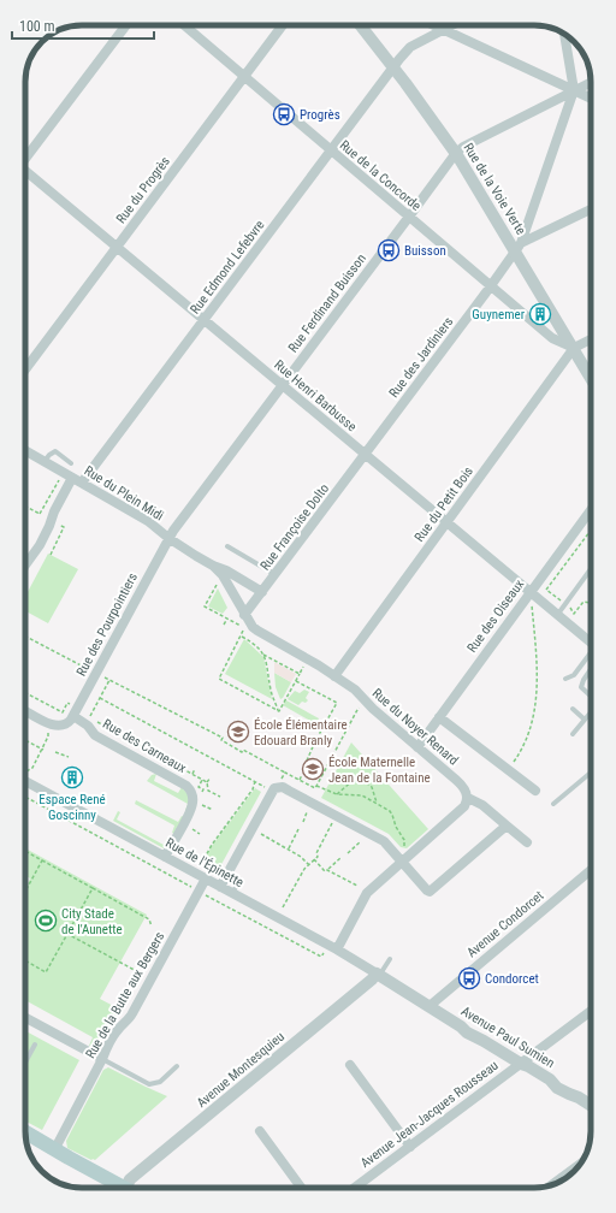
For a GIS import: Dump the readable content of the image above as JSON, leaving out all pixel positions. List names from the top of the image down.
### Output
{
  "streets": {
    "street": [
      "Rue de la Concorde",
      "Rue de la Voie Verte",
      "Rue du Progrès",
      "Rue Edmond Lefebvre",
      "Rue Ferdinand Buisson",
      "Rue des Jardiniers",
      "Rue Henri Barbusse",
      "Rue du Plein Midi",
      "Rue du Petit Bois",
      "Rue Françoise Dolto",
      "Rue des Oiseaux",
      "Rue des Pourpointiers",
      "Rue du Noyer Renard",
      "Rue des Carneaux",
      "Rue de l'Épinette",
      "Avenue Condorcet",
      "Rue de la Butte aux Bergers",
      "Avenue Paul Sumien",
      "Avenue Montesquieu",
      "Avenue Jean-Jacques Rousseau"
    ]
  },
  "crossings": [
    ["Rue de la Concorde", "Rue de la Voie Verte"],
    ["Rue de la Concorde", "Rue du Progrès"],
    ["Rue de la Concorde", "Rue Edmond Lefebvre"],
    ["Rue de la Concorde", "Rue Ferdinand Buisson"],
    ["Rue de la Concorde", "Rue des Jardiniers"],
    ["Rue de la Concorde", "Rue du Petit Bois"],
    ["Rue de la Voie Verte", "Rue Edmond Lefebvre"],
    ["Rue de la Voie Verte", "Rue Ferdinand Buisson"],
    ["Rue de la Voie Verte", "Rue des Jardiniers"],
    ["Rue de la Voie Verte", "Rue du Petit Bois"],
    ["Rue du Progrès", "Rue Henri Barbusse"],
    ["Rue Edmond Lefebvre", "Rue Henri Barbusse"],
    ["Rue Edmond Lefebvre", "Rue du Plein Midi"],
    ["Rue Ferdinand Buisson", "Rue Henri Barbusse"],
    ["Rue Ferdinand Buisson", "Rue du Plein Midi"],
    ["Rue Ferdinand Buisson", "Rue des Pourpointiers"],
    ["Rue des Jardiniers", "Rue Henri Barbusse"],
    ["Rue des Jardiniers", "Rue Françoise Dolto"],
    ["Rue Henri Barbusse", "Rue du Petit Bois"],
    ["Rue Henri Barbusse", "Rue Françoise Dolto"],
    ["Rue Henri Barbusse", "Rue des Oiseaux"],
    ["Rue du Plein Midi", "Rue Françoise Dolto"],
    ["Rue du Plein Midi", "Rue des Pourpointiers"],
    ["Rue du Plein Midi", "Rue du Noyer Renard"],
    ["Rue du Petit Bois", "Rue du Noyer Renard"],
    ["Rue Françoise Dolto", "Rue du Noyer Renard"],
    ["Rue des Oiseaux", "Rue du Noyer Renard"],
    ["Rue des Pourpointiers", "Rue des Carneaux"],
    ["Rue des Carneaux", "Rue de l'Épinette"],
    ["Rue de l'Épinette", "Rue de la Butte aux Bergers"],
    ["Rue de l'Épinette", "Avenue Paul Sumien"],
    ["Rue de l'Épinette", "Avenue Montesquieu"],
    ["Avenue Condorcet", "Avenue Paul Sumien"],
    ["Avenue Paul Sumien", "Avenue Montesquieu"],
    ["Avenue Paul Sumien", "Avenue Jean-Jacques Rousseau"]
  ],
  "places": {
    "bus stop": ["Progrès", "Buisson", "Condorcet"],
    "building": ["Guynemer", "Espace René Goscinny"],
    "school or university": ["École Élémentaire Edouard Branly", "École Maternelle Jean de la Fontaine"],
    "sports": ["City Stade de l'Aunette"]
  },
  "scale_bar": "100 m"
}
